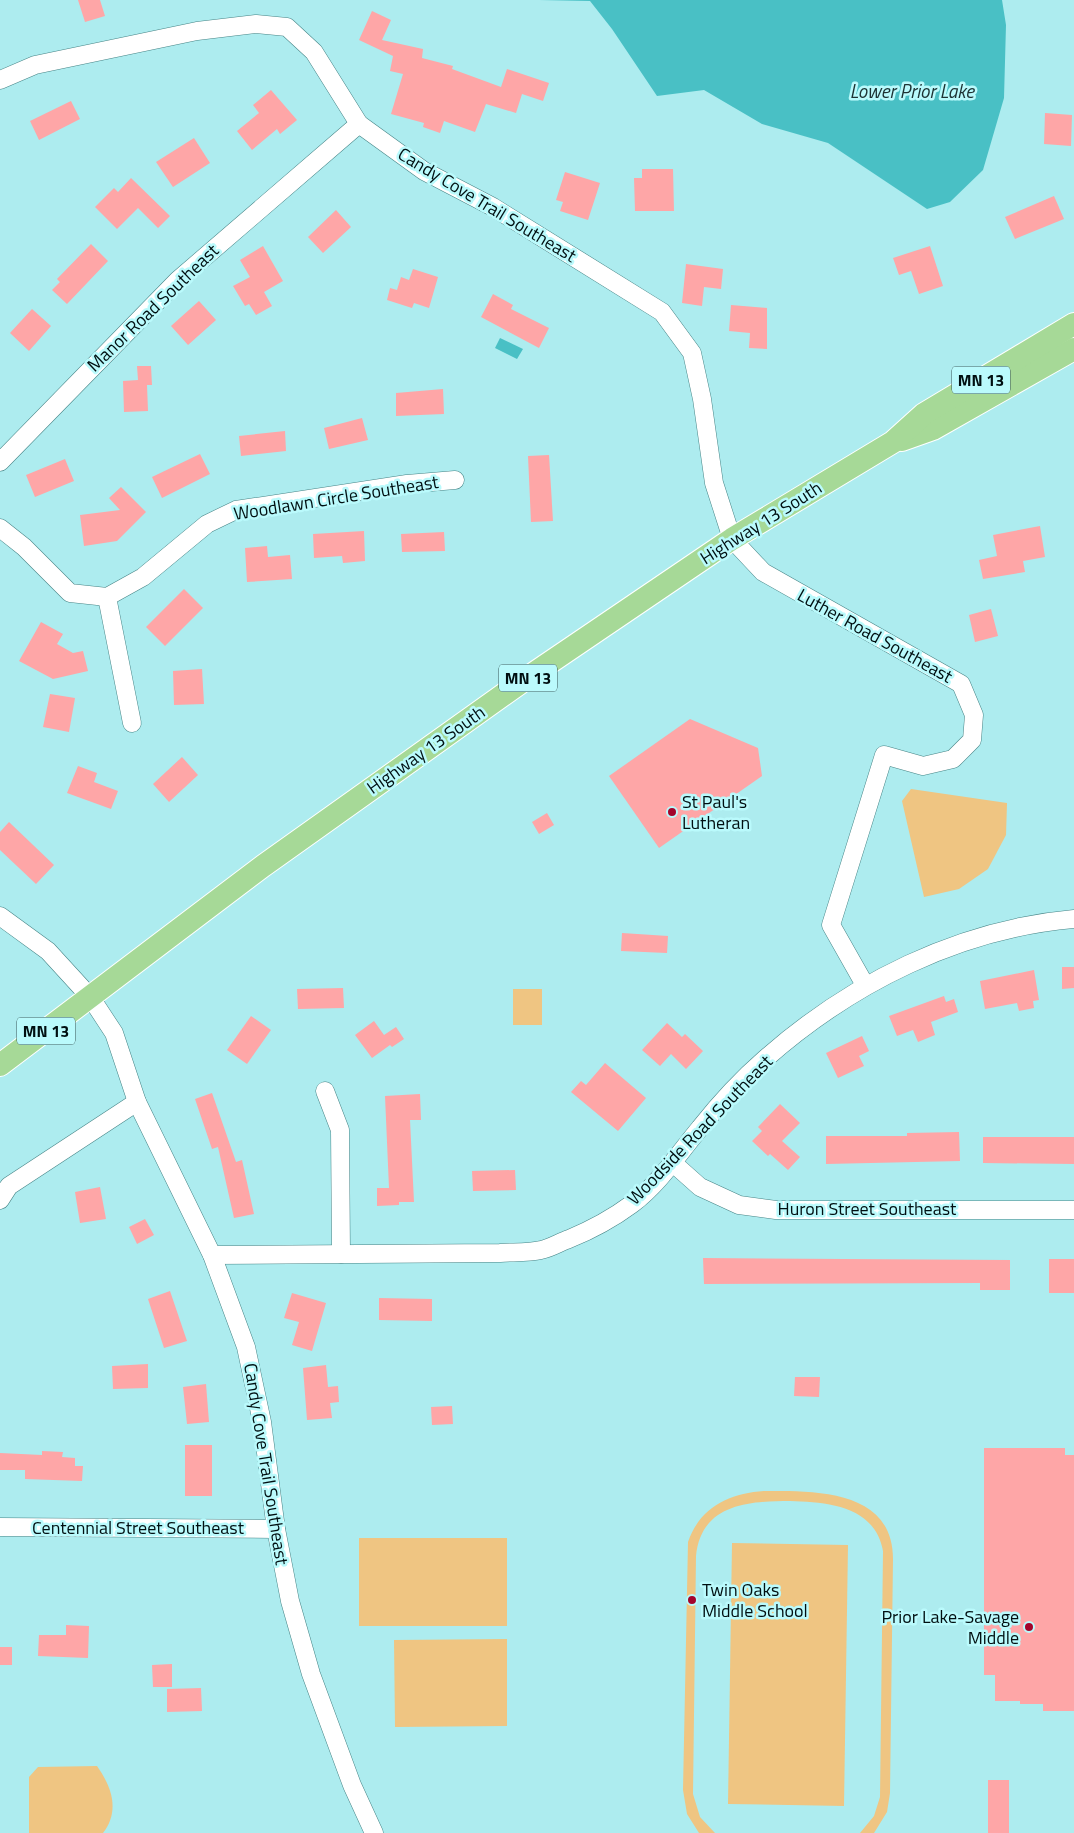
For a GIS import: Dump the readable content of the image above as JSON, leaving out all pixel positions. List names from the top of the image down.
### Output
{
  "streets": {
    "main road": ["MN 13", "Highway 13 South"],
    "street": [
      "Candy Cove Trail Southeast",
      "Manor Road Southeast",
      "Woodlawn Circle Southeast",
      "Luther Road Southeast",
      "Woodside Road Southeast",
      "Huron Street Southeast",
      "Centennial Street Southeast"
    ]
  },
  "crossings": [
    ["Candy Cove Trail Southeast", "Manor Road Southeast"],
    ["Candy Cove Trail Southeast", "Highway 13 South"],
    ["Candy Cove Trail Southeast", "Luther Road Southeast"],
    ["Candy Cove Trail Southeast", "Woodside Road Southeast"],
    ["Candy Cove Trail Southeast", "Centennial Street Southeast"],
    ["Highway 13 South", "Luther Road Southeast"],
    ["Luther Road Southeast", "Woodside Road Southeast"],
    ["Woodside Road Southeast", "Huron Street Southeast"]
  ],
  "water": ["Lower Prior Lake"],
  "places": ["St Paul's Lutheran", "Twin Oaks Middle School", "Prior Lake-Savage Middle"]
}
